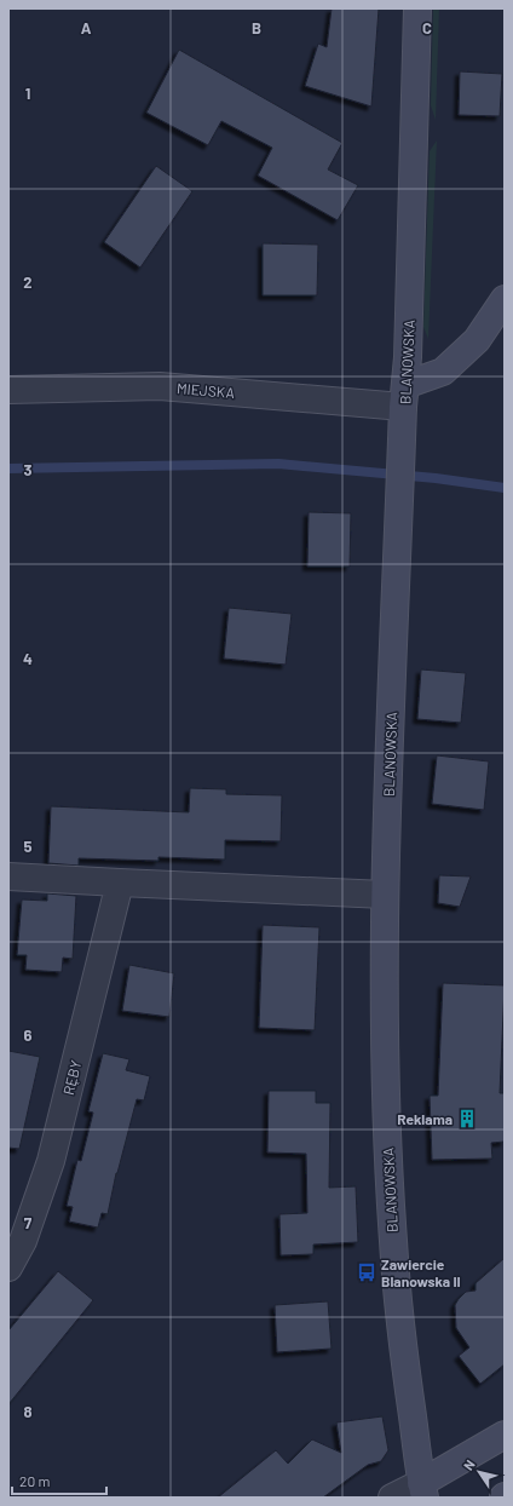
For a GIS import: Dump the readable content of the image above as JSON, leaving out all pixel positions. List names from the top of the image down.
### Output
{
  "streets": {
    "street": ["BLANOWSKA", "MIEJSKA", "RĘBY"]
  },
  "crossings": [
    ["BLANOWSKA", "MIEJSKA"]
  ],
  "places": {
    "building": ["Reklama"],
    "bus stop": ["Zawiercie Blanowska II"]
  },
  "scale_bar": "20 m",
  "north": "top left",
  "grid": {
    "columns": ["A", "B", "C"],
    "rows": [
      "1",
      "2",
      "3",
      "4",
      "5",
      "6",
      "7",
      "8"
    ]
  }
}
